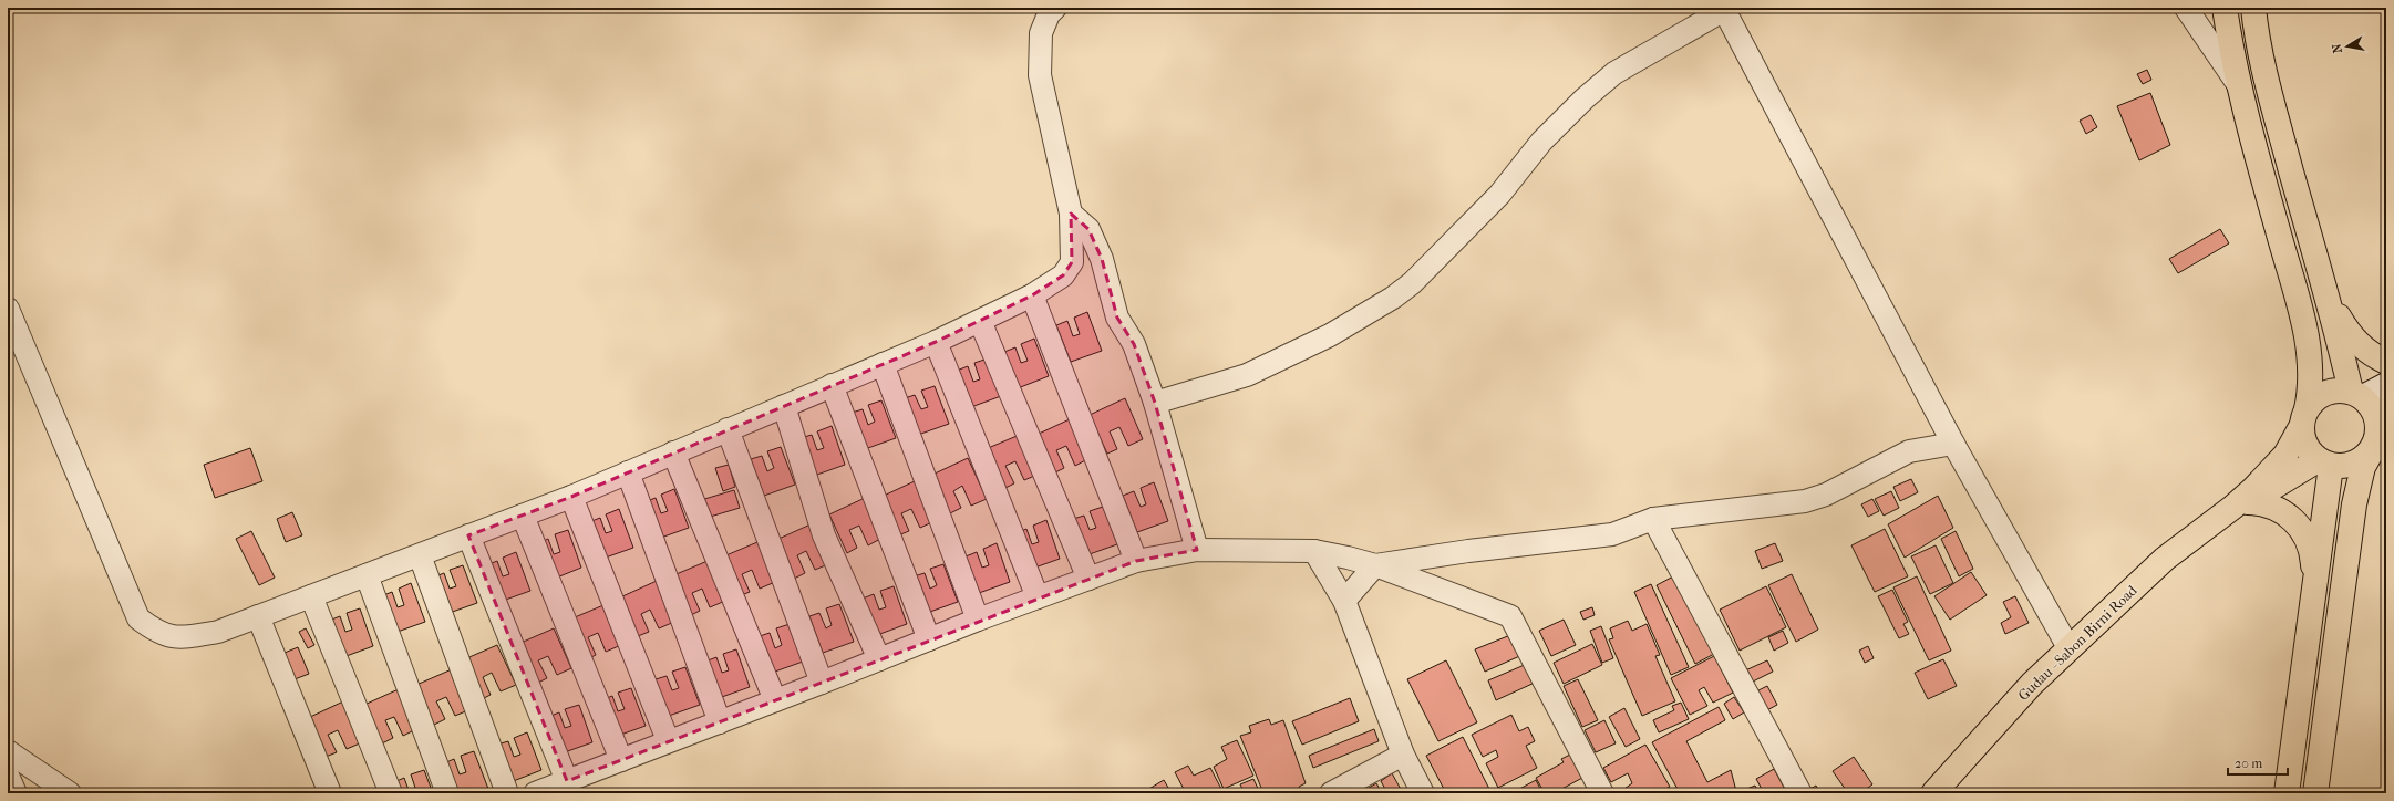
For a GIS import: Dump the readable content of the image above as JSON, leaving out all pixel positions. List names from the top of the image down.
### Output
{
  "streets": {
    "main road": ["Gudau - Sabon Birni Road"]
  },
  "scale_bar": "20 m",
  "north": "left"
}
